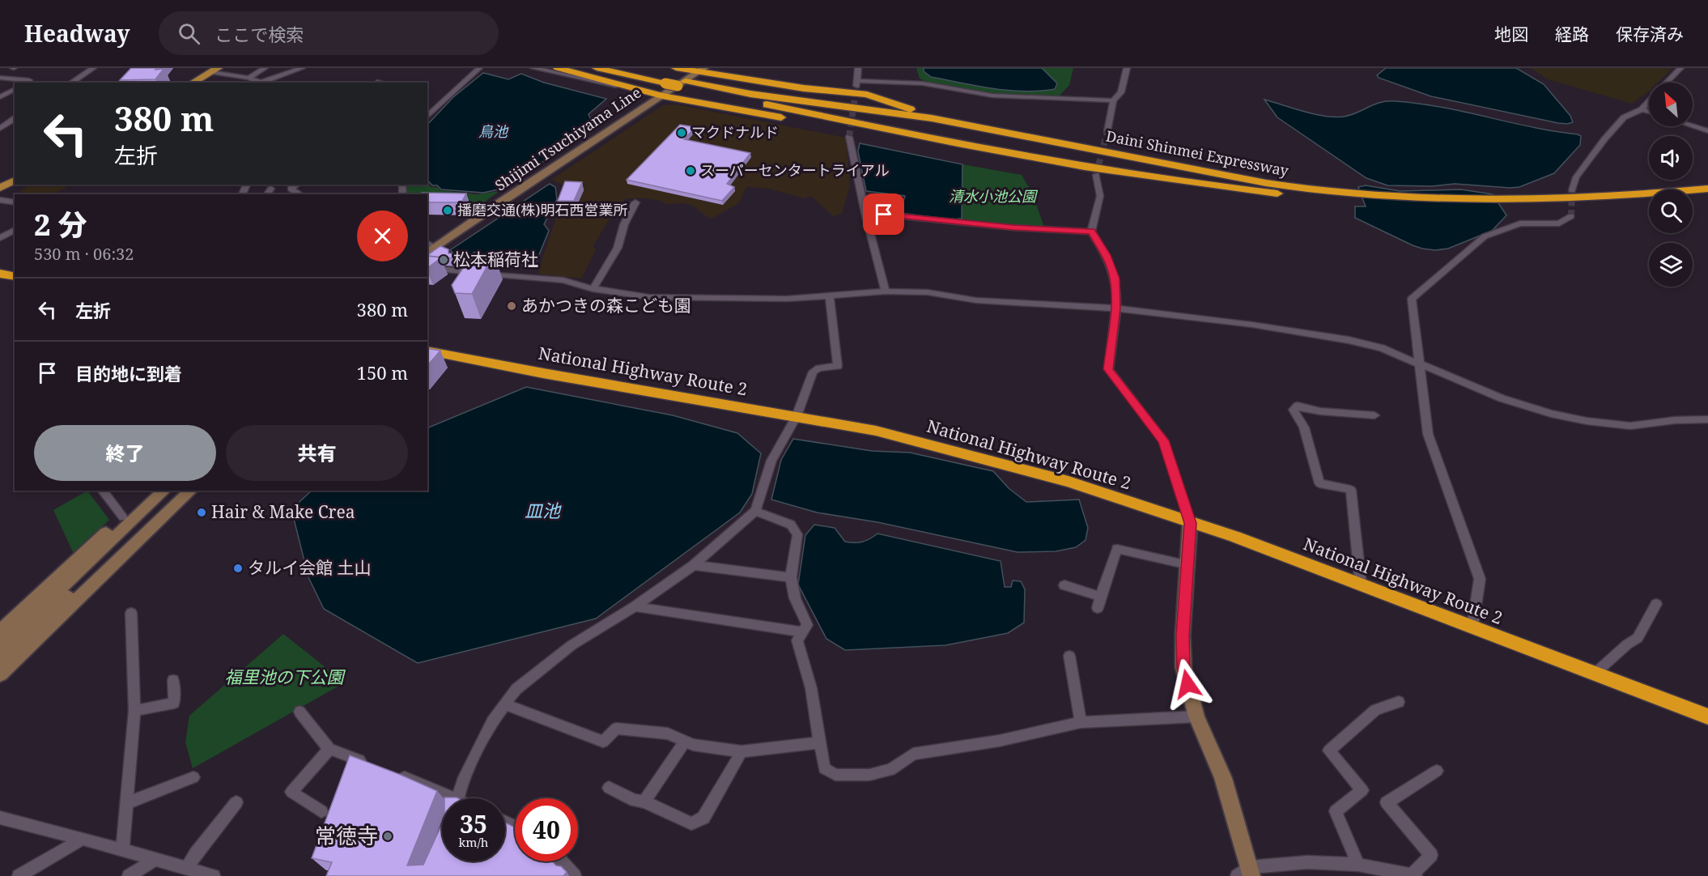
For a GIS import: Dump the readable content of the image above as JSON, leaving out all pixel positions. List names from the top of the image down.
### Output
{
  "streets": {
    "highway": ["Daini Shinmei Expressway", "National Highway Route 2"],
    "main road": ["Shijimi Tsuchiyama Line"]
  },
  "water": ["鳥池", "皿池"],
  "parks": ["清水小池公園", "福里池の下公園"],
  "places": [
    "マクドナルド",
    "スーパーセンタートライアル",
    "播磨交通(株)明石西営業所",
    "松本稲荷社",
    "あかつきの森こども園",
    "Hair & Make Crea",
    "タルイ会館 土山",
    "常徳寺"
  ],
  "north": "top left",
  "page": {
    "header": "Headway",
    "search": "ここで検索",
    "nav": ["地図", "経路", "保存済み"],
    "turn": ["380 m", "左折"],
    "heading": ["2 分", "530 m · 06:32"],
    "list": [
      {
        "name": "左折",
        "value": "380 m"
      },
      {
        "name": "目的地に到着",
        "value": "150 m"
      }
    ],
    "buttons": ["終了", "共有"],
    "speed": "35 km/h",
    "limit": "40"
  }
}
